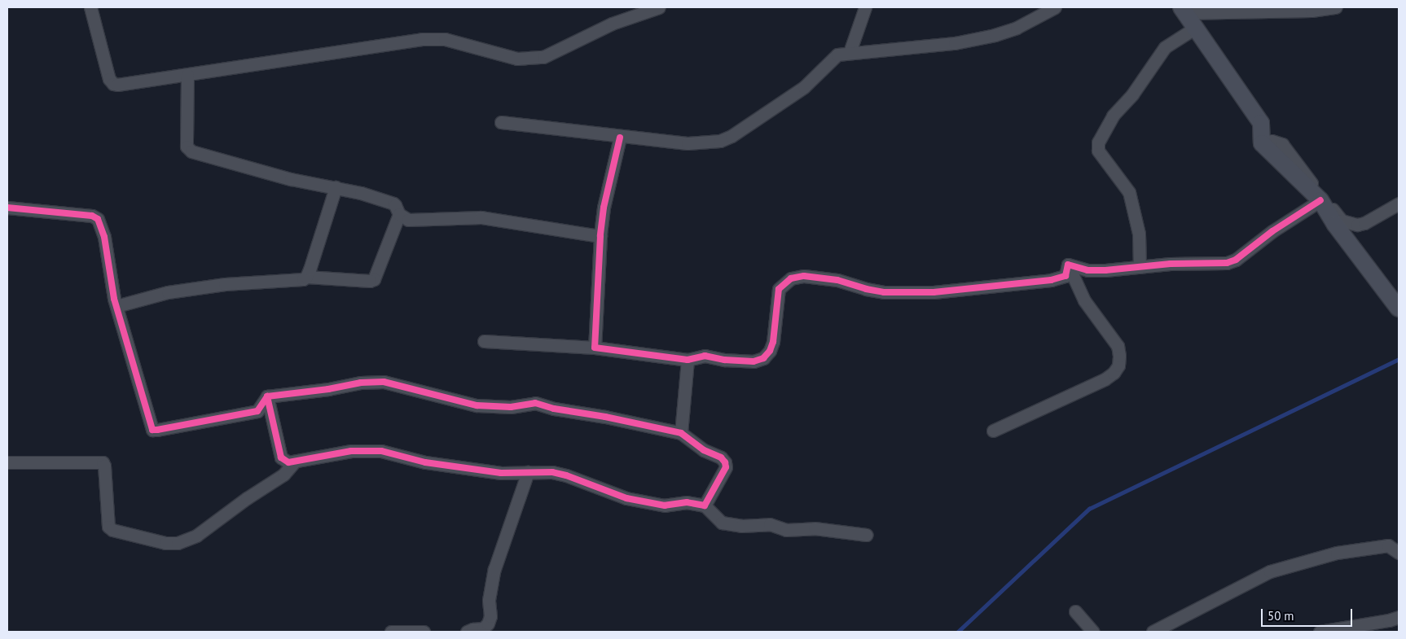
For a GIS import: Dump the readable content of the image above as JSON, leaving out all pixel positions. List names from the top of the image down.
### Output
{
  "scale_bar": "50 m"
}
